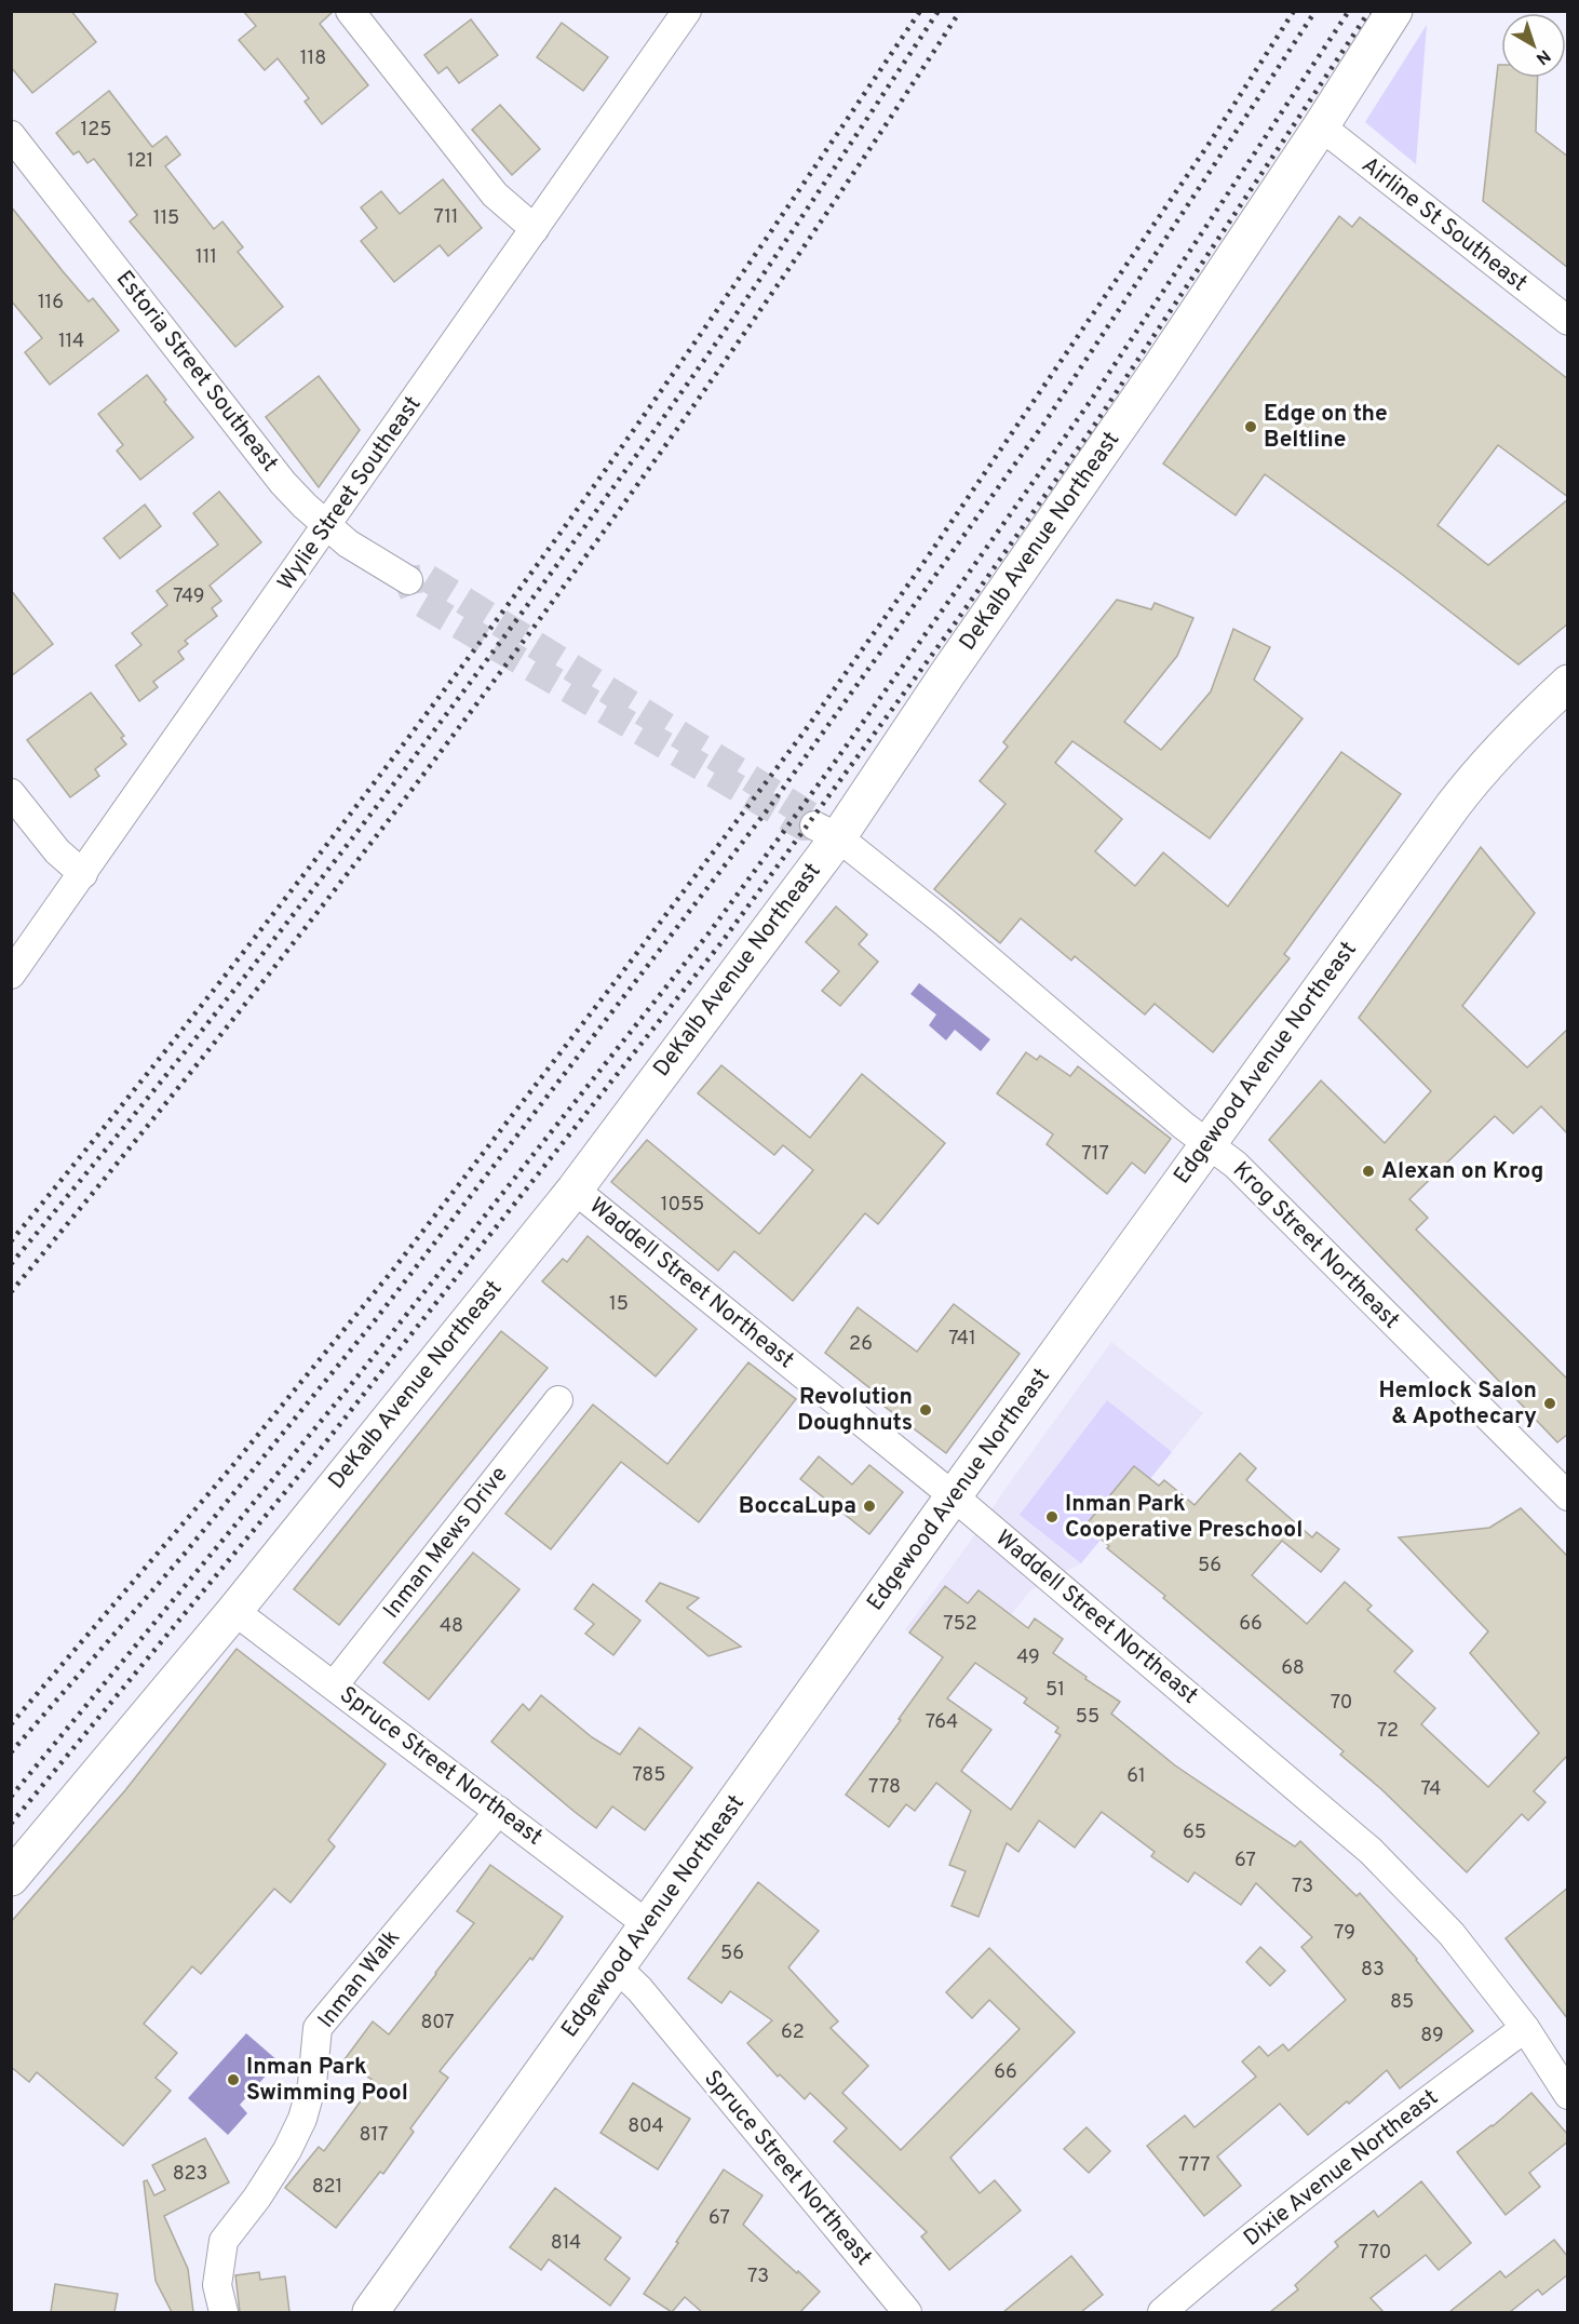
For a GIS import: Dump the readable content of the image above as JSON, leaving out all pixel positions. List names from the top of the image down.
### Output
{
  "streets": {
    "main road": ["DeKalb Avenue Northeast", "Edgewood Avenue Northeast"],
    "street": [
      "Airline St Southeast",
      "Estoria Street Southeast",
      "Wylie Street Southeast",
      "Krog Street Northeast",
      "Waddell Street Northeast",
      "Inman Mews Drive",
      "Spruce Street Northeast",
      "Inman Walk",
      "Dixie Avenue Northeast"
    ]
  },
  "crossings": [
    ["Airline St Southeast", "DeKalb Avenue Northeast"],
    ["Estoria Street Southeast", "Wylie Street Southeast"],
    ["DeKalb Avenue Northeast", "Krog Street Northeast"],
    ["DeKalb Avenue Northeast", "Waddell Street Northeast"],
    ["DeKalb Avenue Northeast", "Spruce Street Northeast"],
    ["Edgewood Avenue Northeast", "Krog Street Northeast"],
    ["Edgewood Avenue Northeast", "Waddell Street Northeast"],
    ["Edgewood Avenue Northeast", "Spruce Street Northeast"],
    ["Waddell Street Northeast", "Dixie Avenue Northeast"],
    ["Inman Mews Drive", "Spruce Street Northeast"],
    ["Spruce Street Northeast", "Inman Walk"]
  ],
  "places": [
    "Edge on the Beltline",
    "Alexan on Krog",
    "Hemlock Salon & Apothecary",
    "Revolution Doughnuts",
    "BoccaLupa",
    "Inman Park Cooperative Preschool",
    "Inman Park Swimming Pool"
  ],
  "house_numbers": [
    "118",
    "125",
    "121",
    "711",
    "115",
    "111",
    "116",
    "114",
    "749",
    "717",
    "1055",
    "15",
    "741",
    "26",
    "56",
    "752",
    "66",
    "48",
    "49",
    "68",
    "51",
    "70",
    "55",
    "764",
    "72",
    "785",
    "61",
    "778",
    "74",
    "65",
    "67",
    "73",
    "79",
    "56",
    "83",
    "85",
    "807",
    "62",
    "89",
    "66",
    "804",
    "817",
    "777",
    "823",
    "821",
    "67",
    "814",
    "770",
    "73"
  ],
  "north": "bottom right"
}
